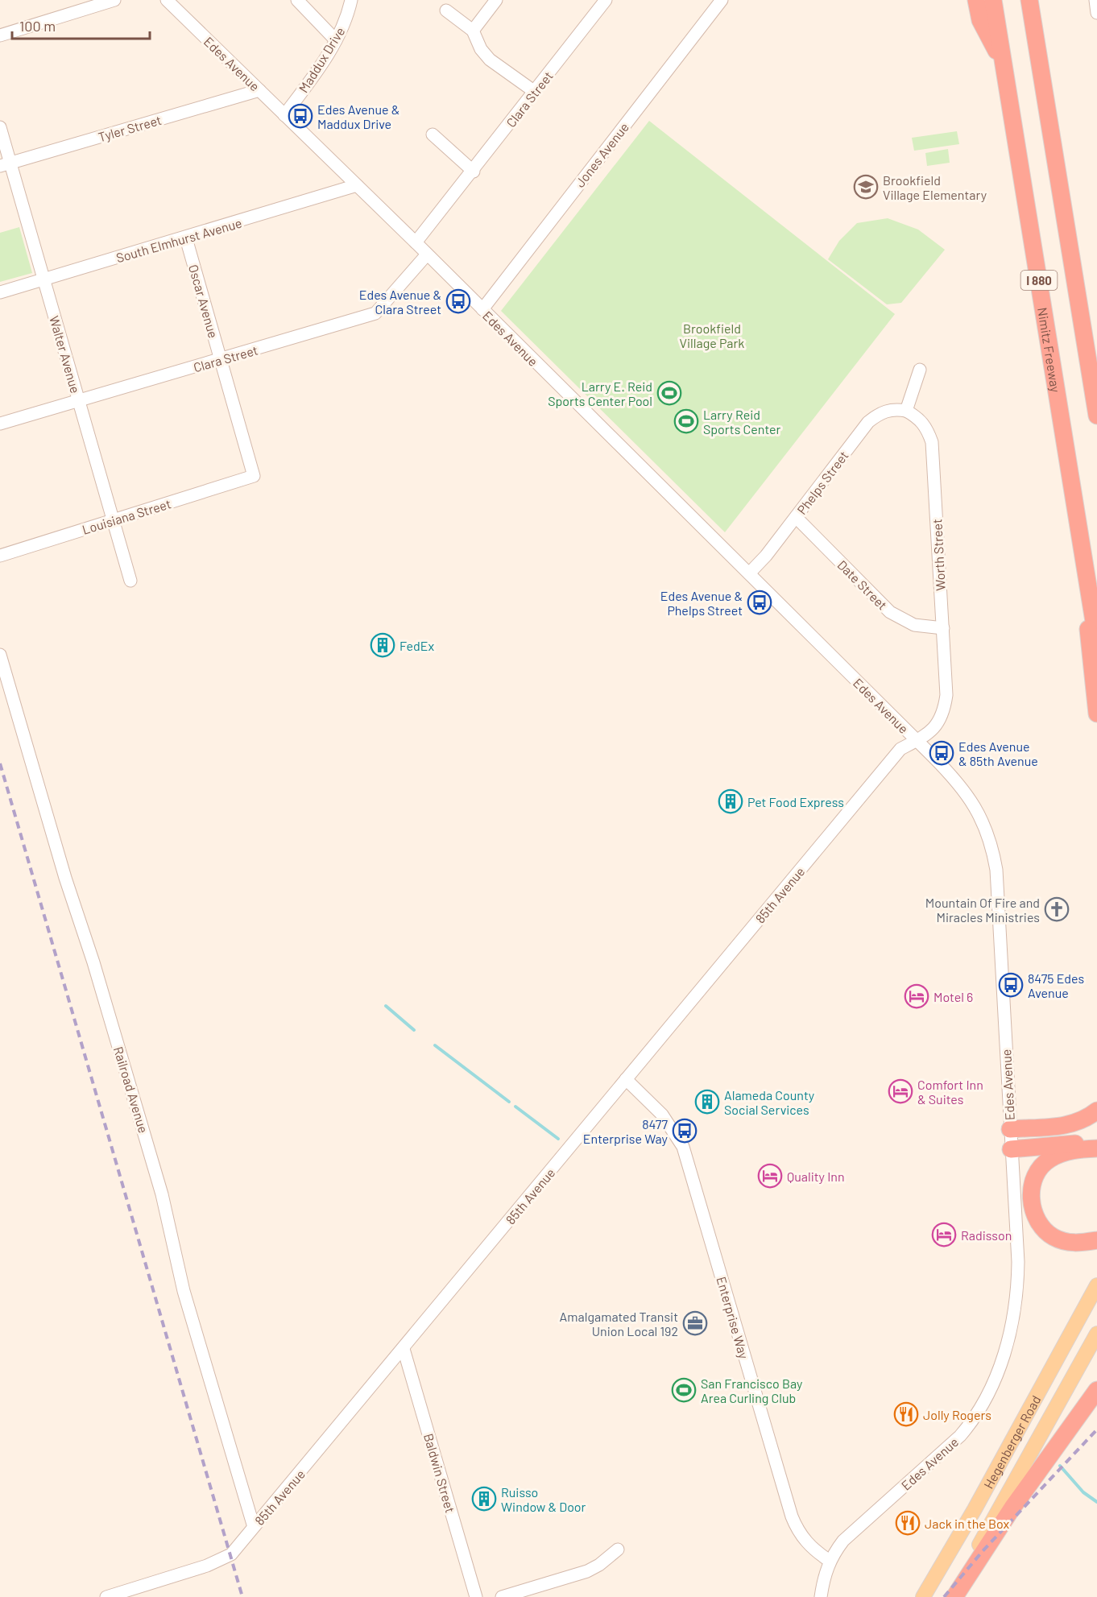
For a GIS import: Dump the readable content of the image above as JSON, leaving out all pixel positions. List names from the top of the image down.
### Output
{
  "streets": {
    "highway": ["I 880", "Nimitz Freeway"],
    "main road": ["Hegenberger Road"],
    "street": [
      "Maddux Drive",
      "Edes Avenue",
      "Clara Street",
      "Tyler Street",
      "Jones Avenue",
      "South Elmhurst Avenue",
      "Oscar Avenue",
      "Walter Avenue",
      "Phelps Street",
      "Louisiana Street",
      "Worth Street",
      "Date Street",
      "85th Avenue",
      "Railroad Avenue",
      "Enterprise Way",
      "Baldwin Street"
    ]
  },
  "crossings": [
    ["Maddux Drive", "Edes Avenue"],
    ["Edes Avenue", "Clara Street"],
    ["Edes Avenue", "Tyler Street"],
    ["Edes Avenue", "Jones Avenue"],
    ["Edes Avenue", "South Elmhurst Avenue"],
    ["Edes Avenue", "Phelps Street"],
    ["Edes Avenue", "Worth Street"],
    ["Edes Avenue", "85th Avenue"],
    ["Edes Avenue", "Enterprise Way"],
    ["Clara Street", "Oscar Avenue"],
    ["Clara Street", "Walter Avenue"],
    ["Tyler Street", "Walter Avenue"],
    ["South Elmhurst Avenue", "Oscar Avenue"],
    ["South Elmhurst Avenue", "Walter Avenue"],
    ["Oscar Avenue", "Louisiana Street"],
    ["Walter Avenue", "Louisiana Street"],
    ["Phelps Street", "Worth Street"],
    ["Phelps Street", "Date Street"],
    ["Worth Street", "Date Street"],
    ["Worth Street", "85th Avenue"],
    ["85th Avenue", "Railroad Avenue"],
    ["85th Avenue", "Enterprise Way"],
    ["85th Avenue", "Baldwin Street"]
  ],
  "parks": ["Brookfield Village Park"],
  "places": {
    "bus stop": [
      "Edes Avenue & Maddux Drive",
      "Edes Avenue & Clara Street",
      "Edes Avenue & Phelps Street",
      "Edes Avenue & 85th Avenue",
      "8475 Edes Avenue",
      "8477 Enterprise Way"
    ],
    "school or university": ["Brookfield Village Elementary"],
    "sports": ["Larry E. Reid Sports Center Pool", "Larry Reid Sports Center", "San Francisco Bay Area Curling Club"],
    "building": [
      "FedEx",
      "Pet Food Express",
      "Alameda County Social Services",
      "Ruisso Window & Door"
    ],
    "church": ["Mountain Of Fire and Miracles Ministries"],
    "hotel": [
      "Motel 6",
      "Comfort Inn & Suites",
      "Quality Inn",
      "Radisson"
    ],
    "office": ["Amalgamated Transit Union Local 192"],
    "restaurant": ["Jolly Rogers", "Jack in the Box"]
  },
  "scale_bar": "100 m"
}
